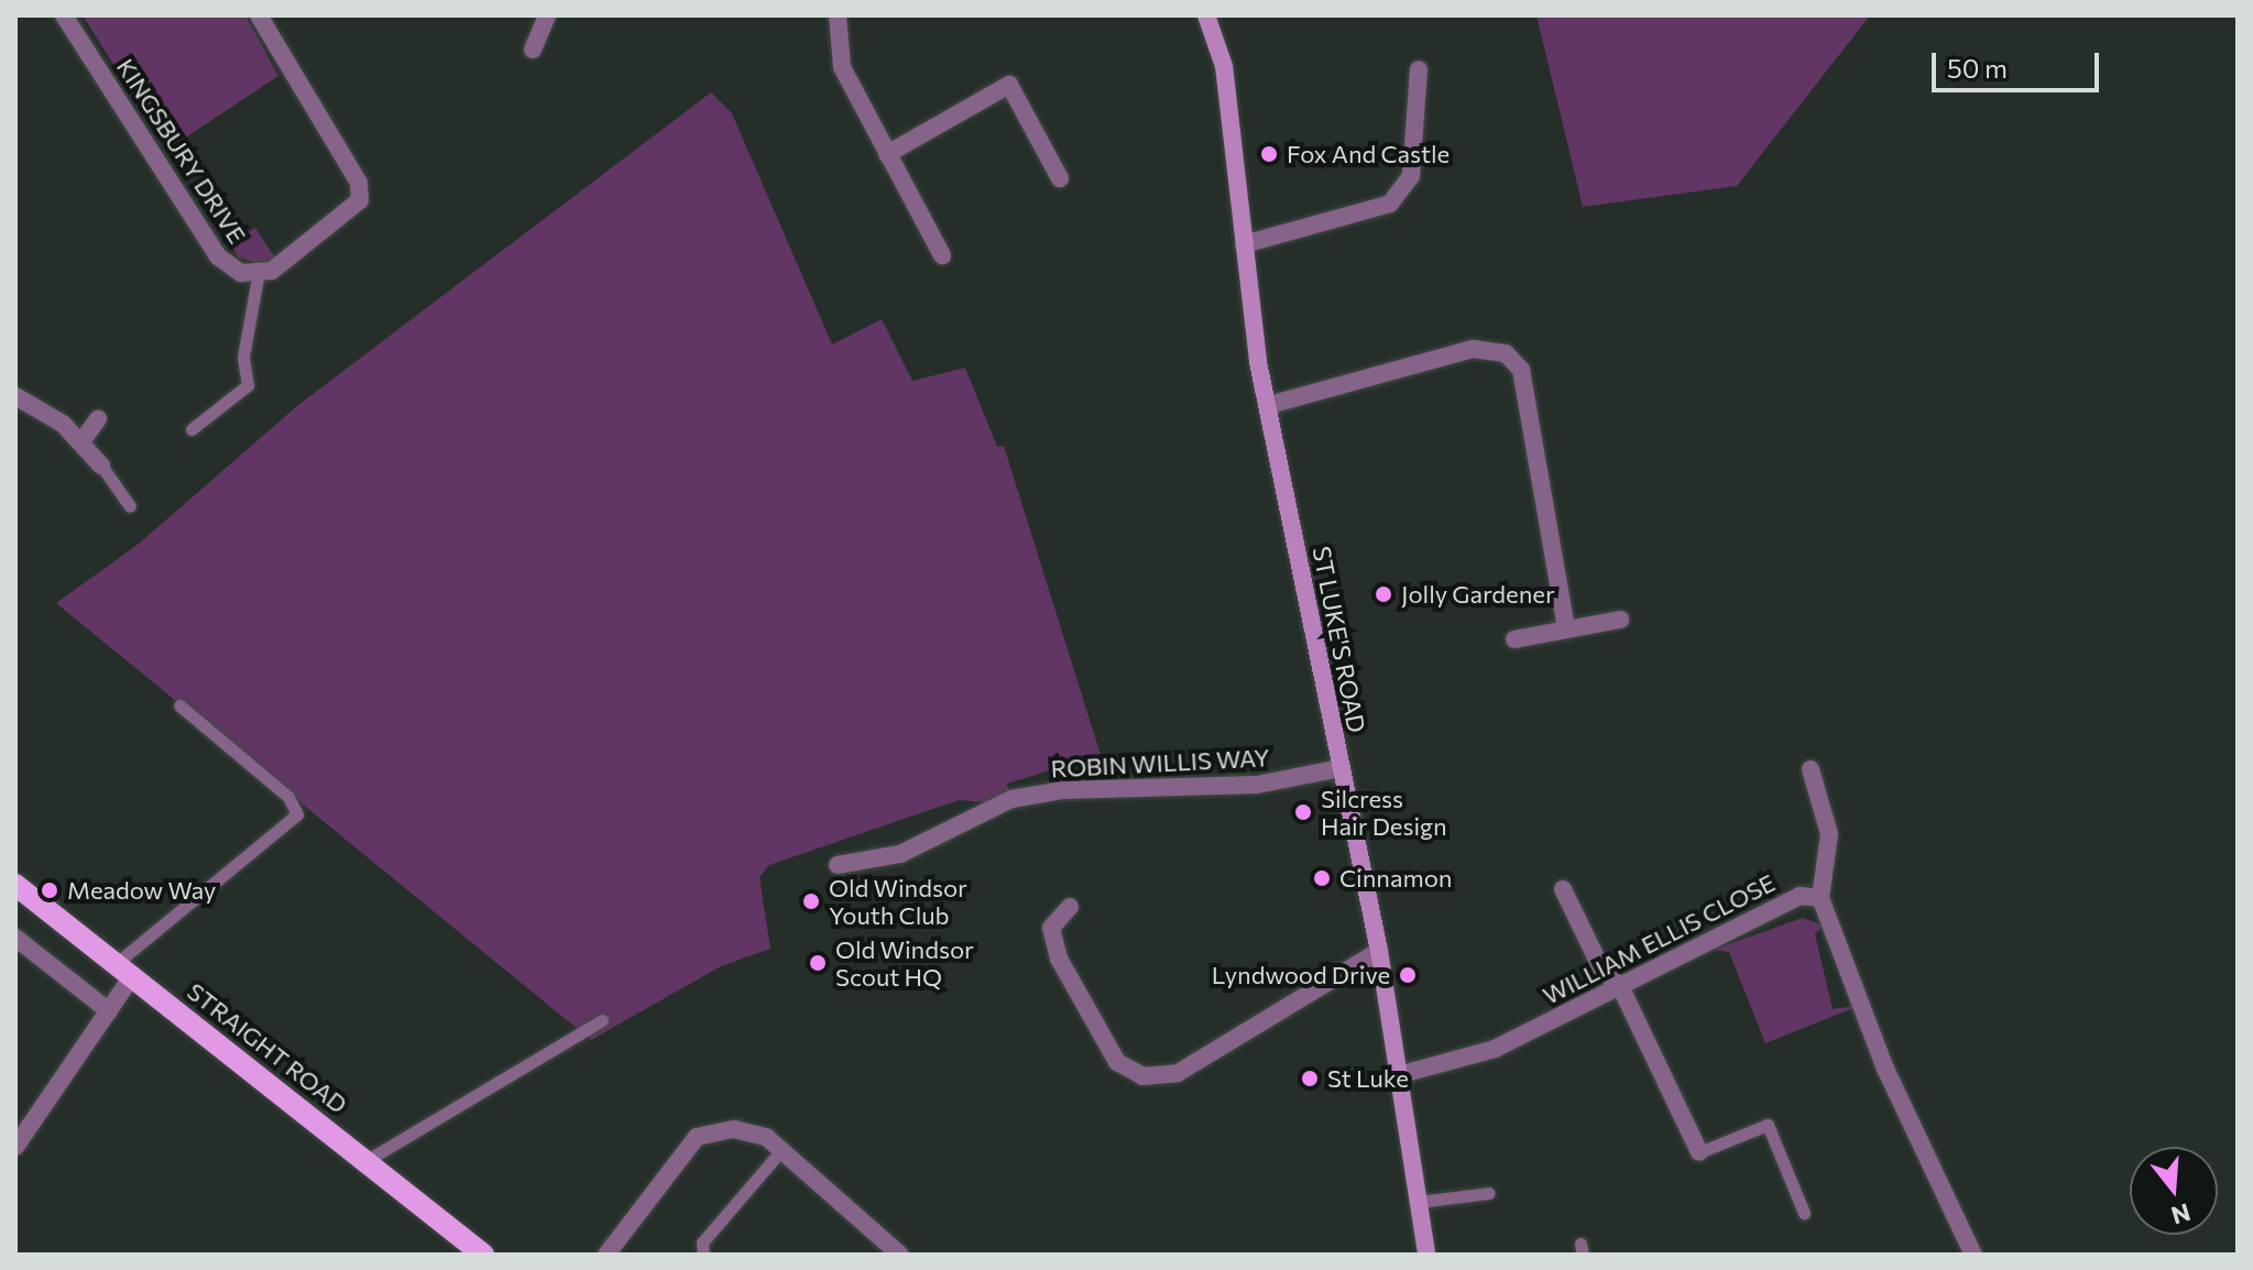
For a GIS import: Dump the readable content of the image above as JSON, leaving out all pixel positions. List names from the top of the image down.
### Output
{
  "streets": {
    "main road": ["ST LUKE'S ROAD", "STRAIGHT ROAD"],
    "street": ["KINGSBURY DRIVE", "ROBIN WILLIS WAY", "WILLIAM ELLIS CLOSE"]
  },
  "crossings": [
    ["ST LUKE'S ROAD", "ROBIN WILLIS WAY"],
    ["ST LUKE'S ROAD", "WILLIAM ELLIS CLOSE"]
  ],
  "places": [
    "Fox And Castle",
    "Jolly Gardener",
    "Silcress Hair Design",
    "Cinnamon",
    "Meadow Way",
    "Old Windsor Youth Club",
    "Old Windsor Scout HQ",
    "Lyndwood Drive",
    "St Luke"
  ],
  "scale_bar": "50 m",
  "north": "bottom"
}
